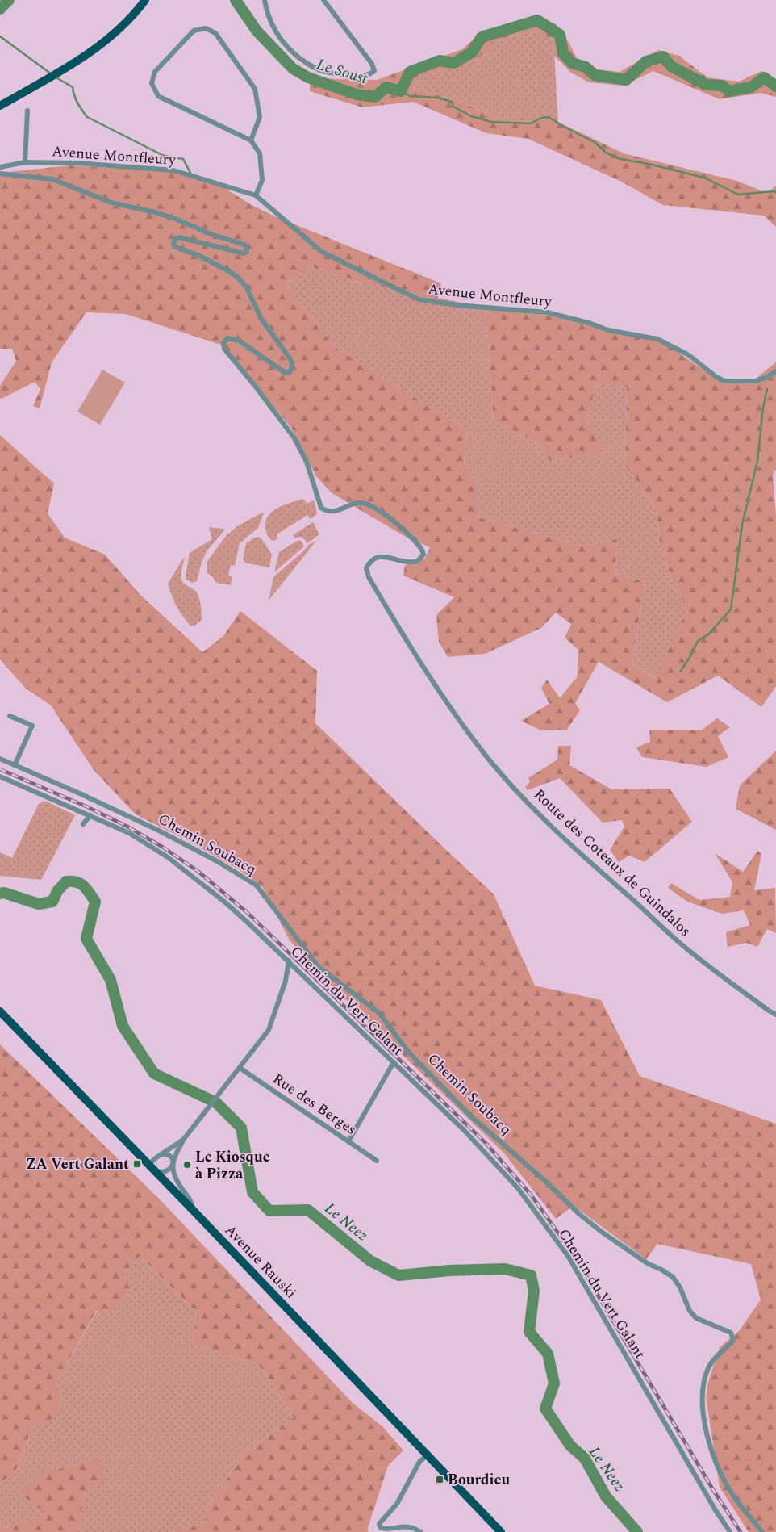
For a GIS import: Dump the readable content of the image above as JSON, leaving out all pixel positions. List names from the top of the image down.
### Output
{
  "streets": {
    "main road": ["Avenue Rauski"],
    "street": [
      "Avenue Montfleury",
      "Chemin Soubacq",
      "Route des Coteaux de Guindalos",
      "Chemin du Vert Galant",
      "Rue des Berges"
    ]
  },
  "water": ["Le Soust", "Le Neez"],
  "places": {
    "transit": ["ZA Vert Galant", "Bourdieu"],
    "other": ["Le Kiosque à Pizza"]
  }
}
